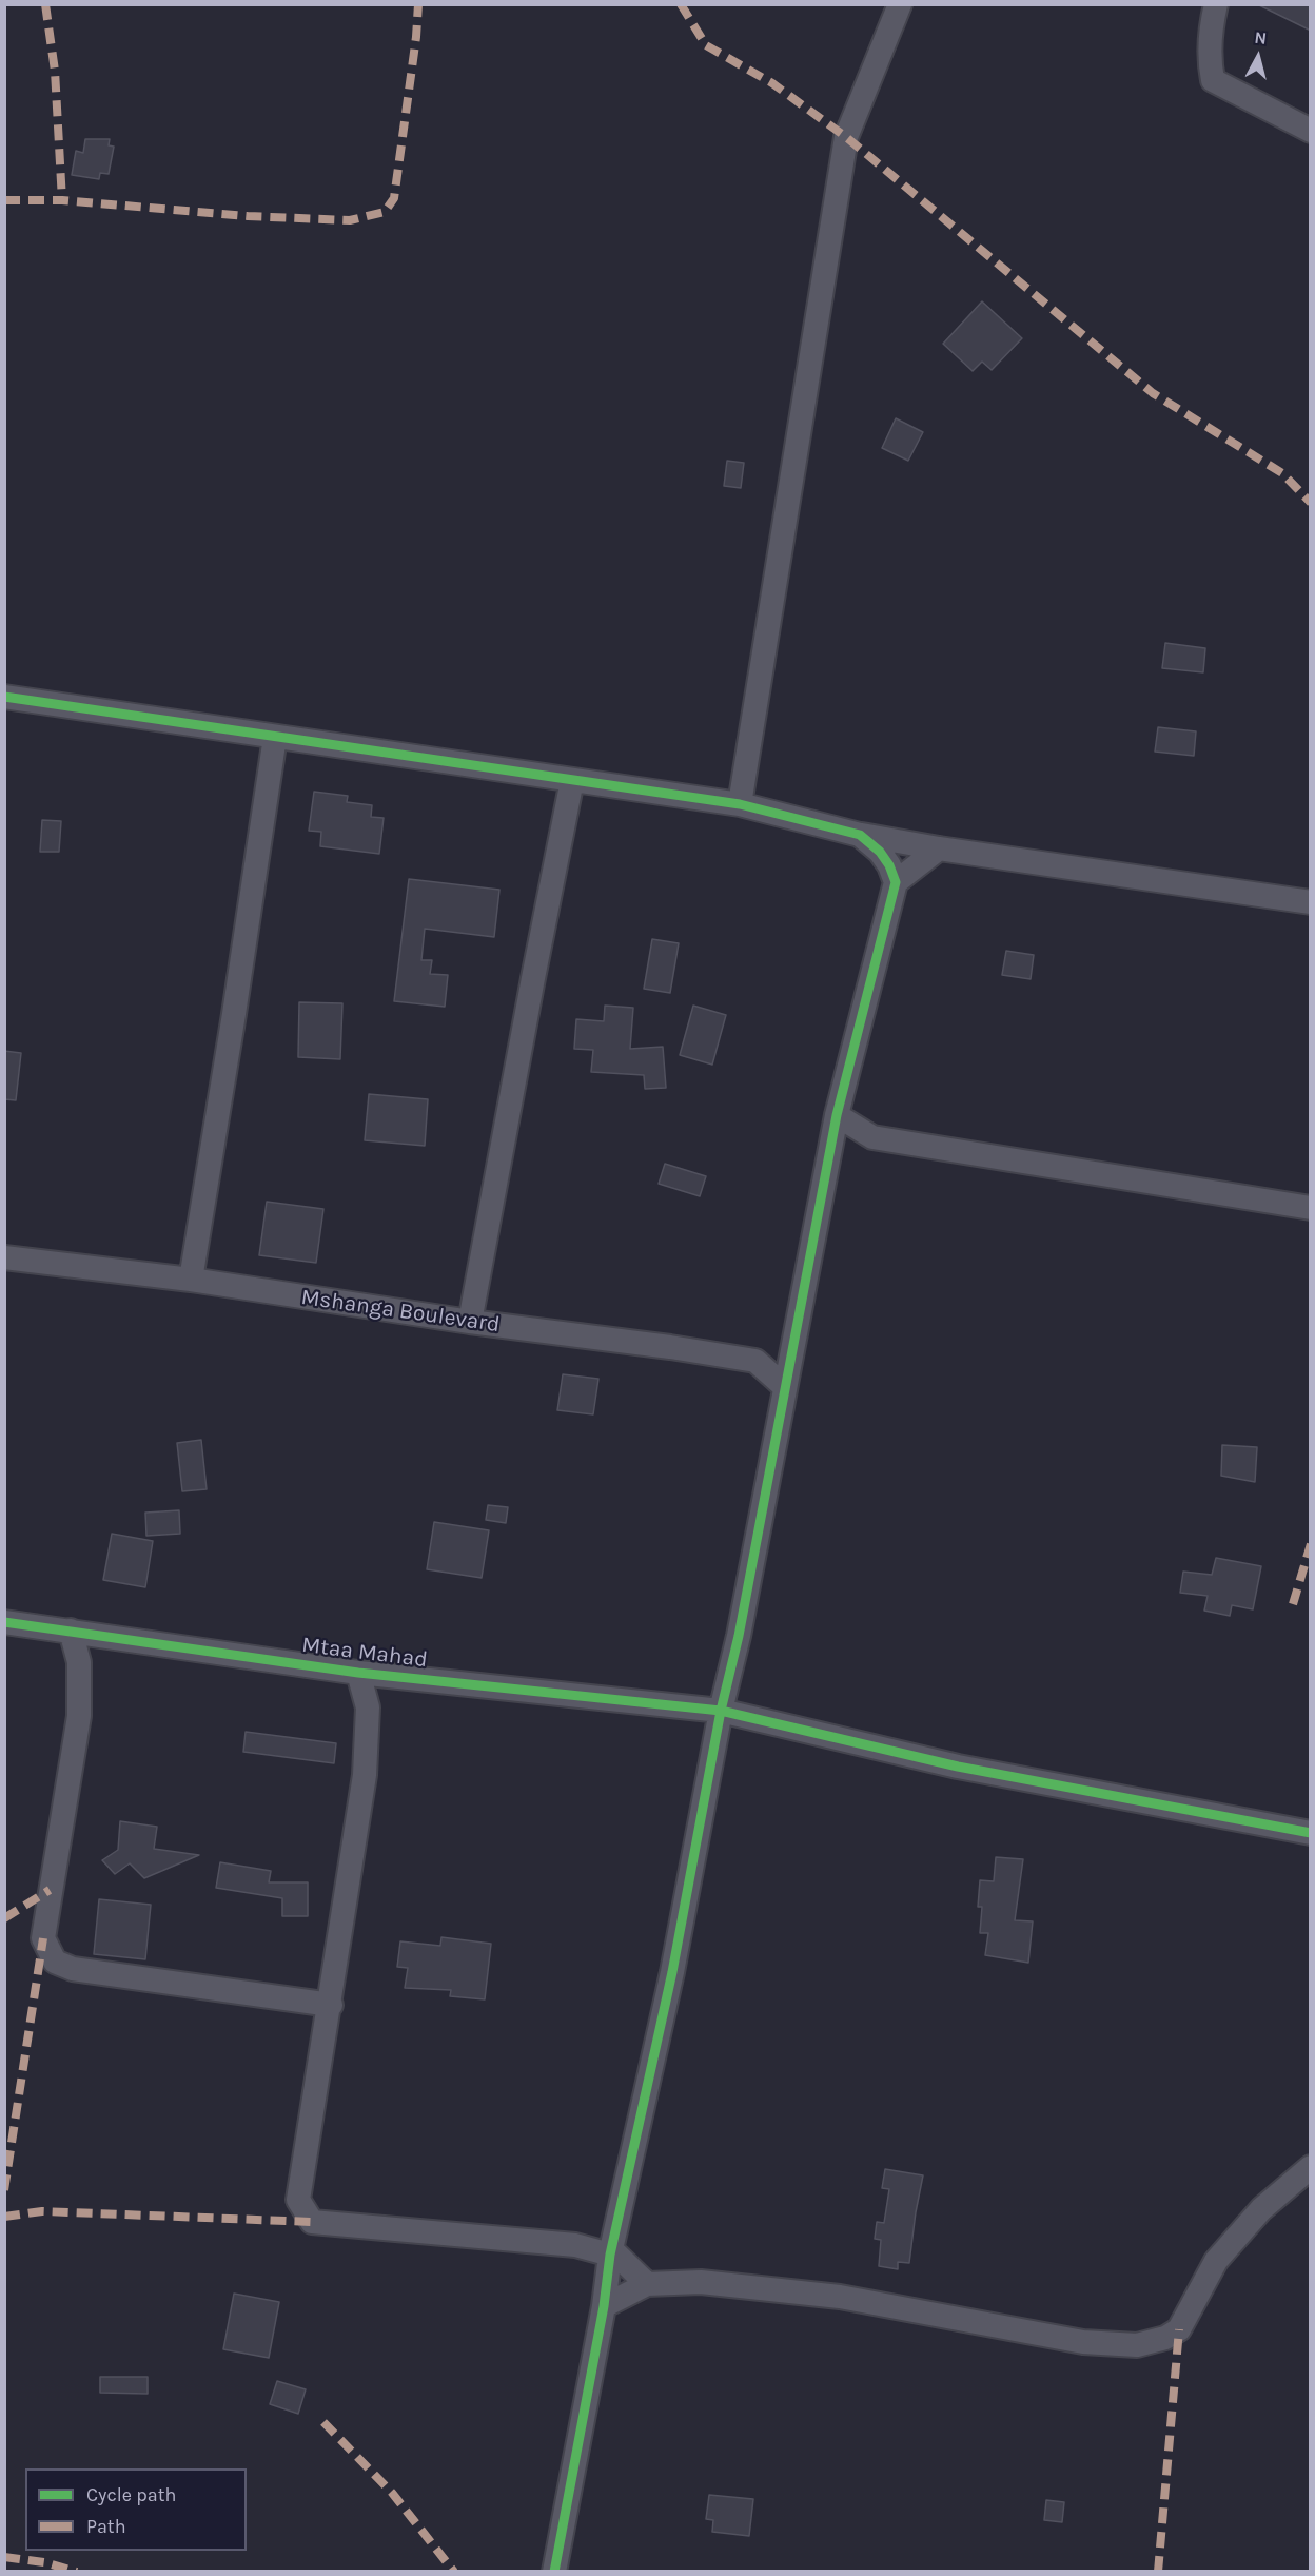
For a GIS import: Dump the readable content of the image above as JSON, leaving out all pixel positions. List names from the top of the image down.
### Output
{
  "streets": {
    "street": ["Mshanga Boulevard", "Mtaa Mahad"]
  },
  "legend": ["Cycle path", "Path"],
  "north": "top"
}
